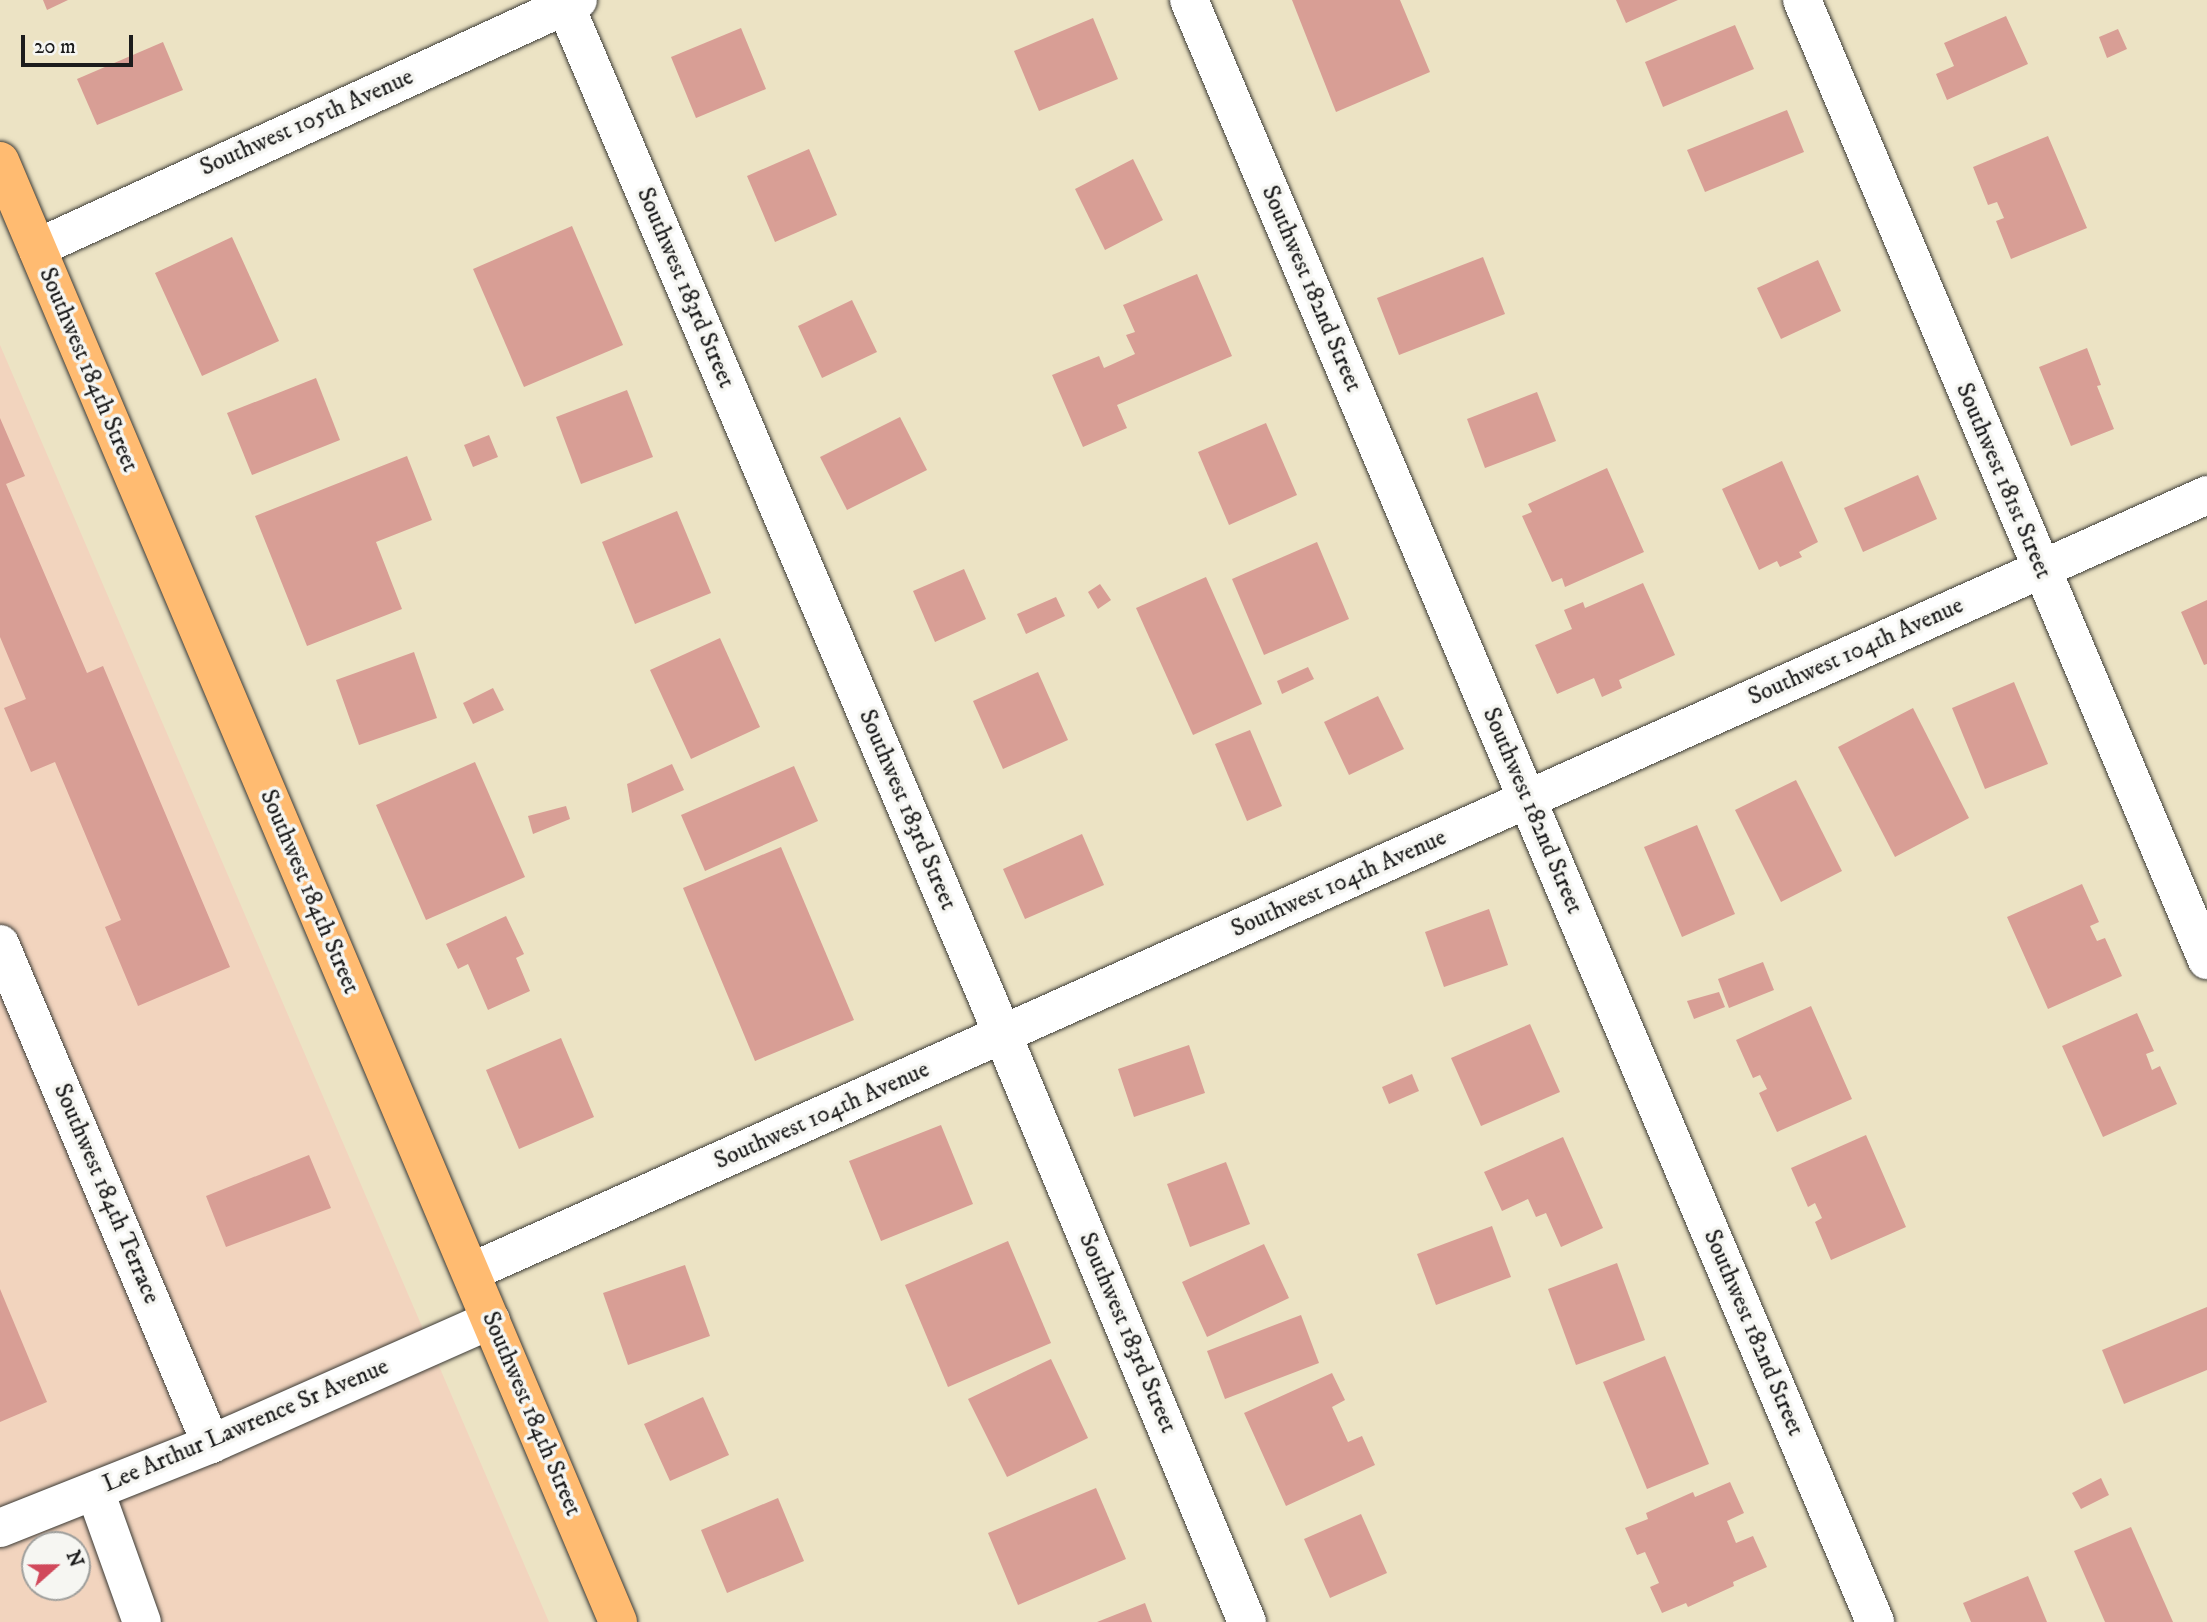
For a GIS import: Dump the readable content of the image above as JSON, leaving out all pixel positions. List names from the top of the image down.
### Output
{
  "streets": {
    "main road": ["Southwest 184th Street"],
    "street": [
      "Southwest 105th Avenue",
      "Southwest 183rd Street",
      "Southwest 182nd Street",
      "Southwest 181st Street",
      "Southwest 104th Avenue",
      "Southwest 184th Terrace",
      "Lee Arthur Lawrence Sr Avenue"
    ]
  },
  "crossings": [
    ["Southwest 105th Avenue", "Southwest 183rd Street"],
    ["Southwest 105th Avenue", "Southwest 184th Street"],
    ["Southwest 183rd Street", "Southwest 104th Avenue"],
    ["Southwest 182nd Street", "Southwest 104th Avenue"],
    ["Southwest 184th Street", "Southwest 104th Avenue"],
    ["Southwest 184th Street", "Lee Arthur Lawrence Sr Avenue"],
    ["Southwest 181st Street", "Southwest 104th Avenue"],
    ["Southwest 184th Terrace", "Lee Arthur Lawrence Sr Avenue"]
  ],
  "scale_bar": "20 m",
  "north": "right"
}
